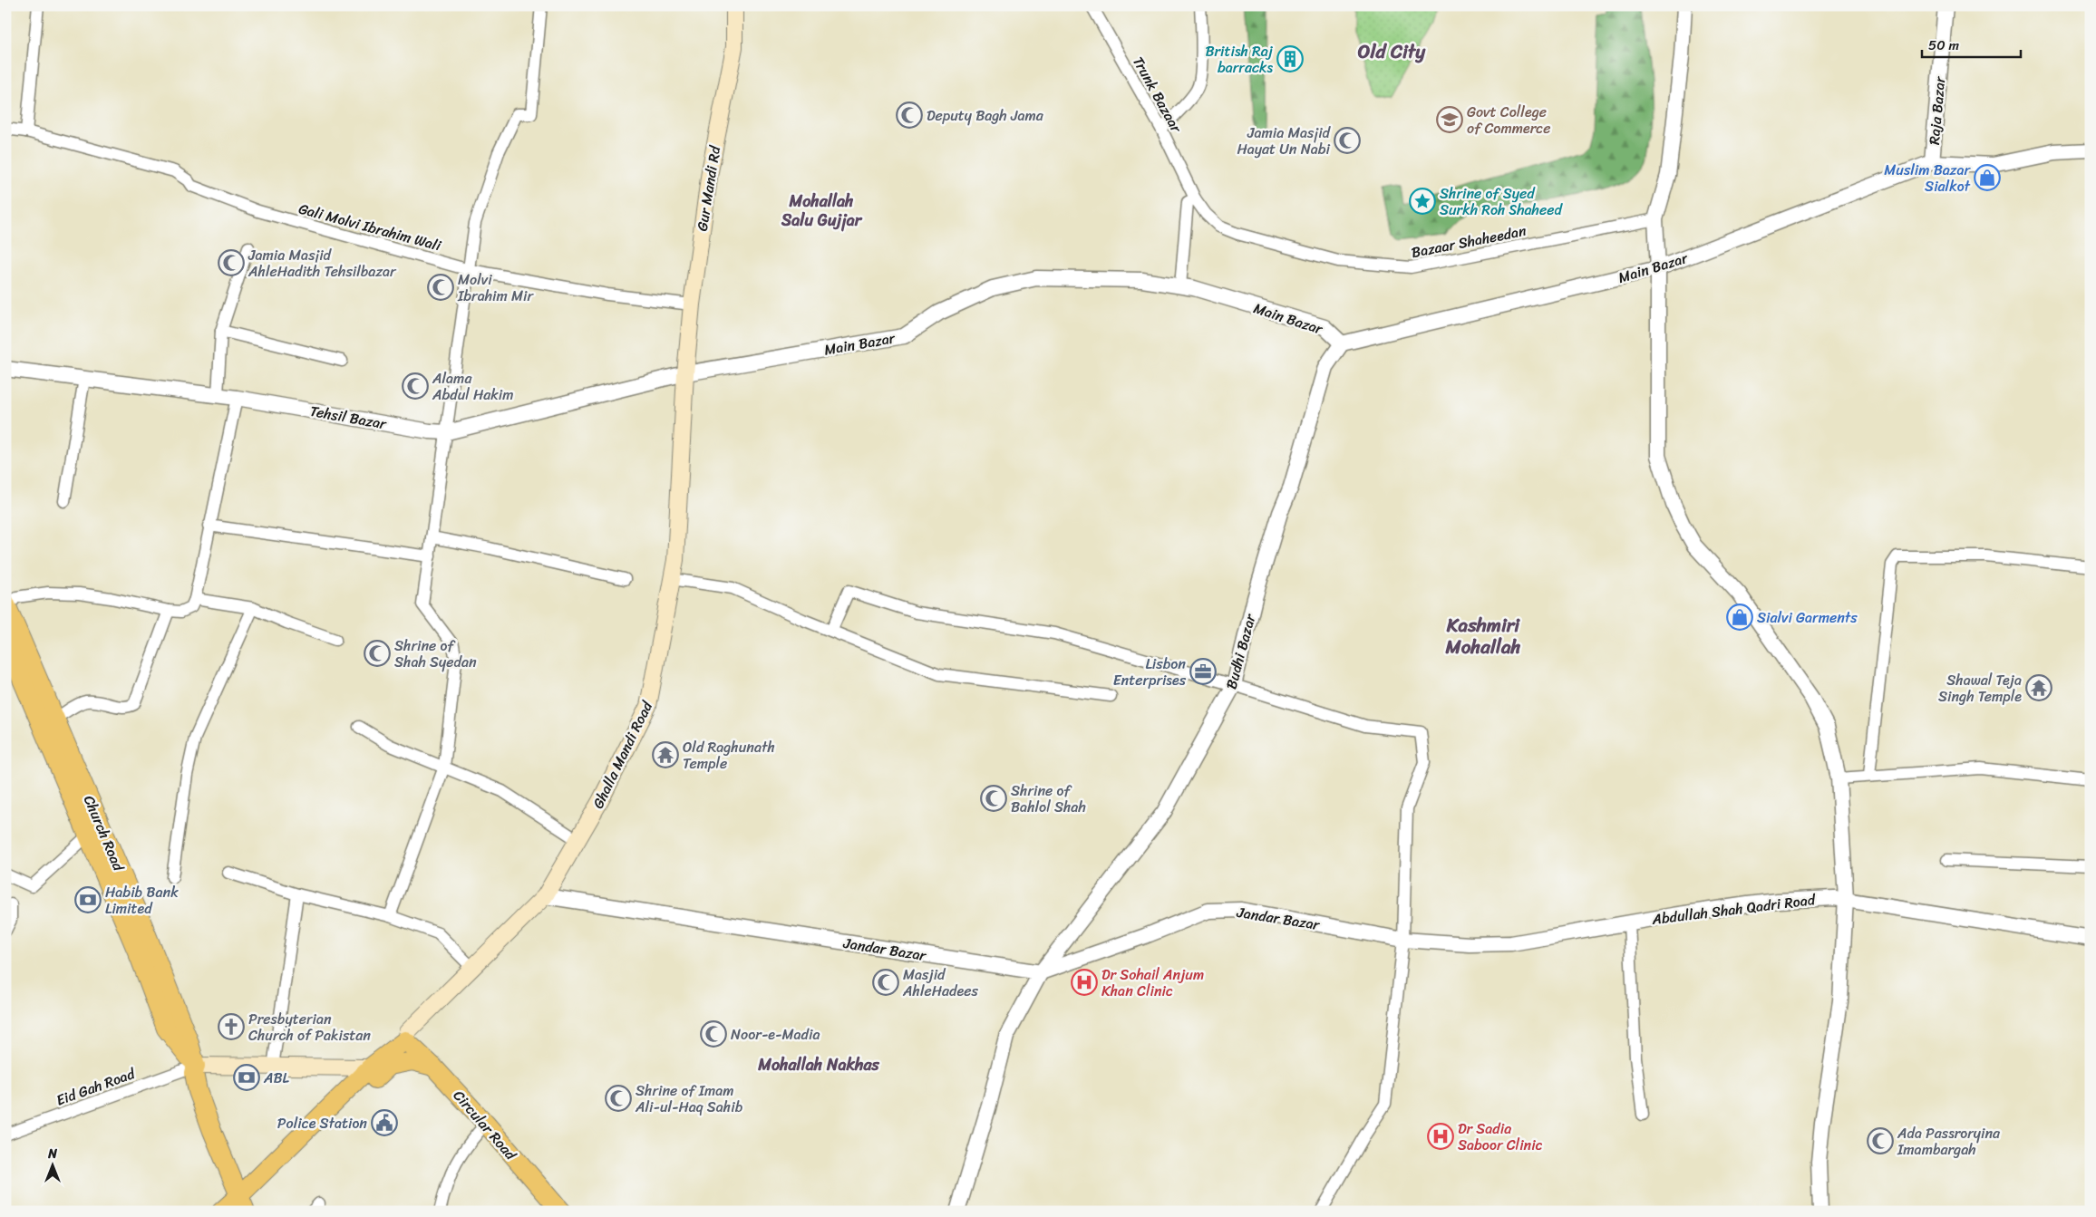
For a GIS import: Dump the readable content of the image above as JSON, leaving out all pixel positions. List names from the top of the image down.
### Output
{
  "streets": {
    "main road": [
      "Gur Mandi Rd",
      "Ghalla Mandi Road",
      "Church Road",
      "Circular Road"
    ],
    "street": [
      "Trunk Bazaar",
      "Raja Bazar",
      "Gali Molvi Ibrahim Wali",
      "Bazaar Shaheedan",
      "Main Bazar",
      "Tehsil Bazar",
      "Budhi Bazar",
      "Abdullah Shah Qadri Road",
      "Jandar Bazar",
      "Eid Gah Road"
    ]
  },
  "crossings": [
    ["Trunk Bazaar", "Bazaar Shaheedan"],
    ["Raja Bazar", "Main Bazar"],
    ["Gur Mandi Rd", "Gali Molvi Ibrahim Wali"],
    ["Gur Mandi Rd", "Main Bazar"],
    ["Gur Mandi Rd", "Tehsil Bazar"],
    ["Gur Mandi Rd", "Ghalla Mandi Road"],
    ["Main Bazar", "Tehsil Bazar"],
    ["Main Bazar", "Budhi Bazar"],
    ["Main Bazar", "Ghalla Mandi Road"],
    ["Tehsil Bazar", "Ghalla Mandi Road"],
    ["Budhi Bazar", "Jandar Bazar"],
    ["Ghalla Mandi Road", "Jandar Bazar"],
    ["Ghalla Mandi Road", "Circular Road"],
    ["Church Road", "Eid Gah Road"],
    ["Abdullah Shah Qadri Road", "Jandar Bazar"]
  ],
  "districts": [
    "Old City",
    "Mohallah Salu Gujjar",
    "Kashmiri Mohallah",
    "Mohallah Nakhas"
  ],
  "places": {
    "building": ["British Raj barracks"],
    "mosque": [
      "Deputy Bagh Jama",
      "Jamia Masjid Hayat Un Nabi",
      "Jamia Masjid AhleHadith Tehsilbazar",
      "Molvi Ibrahim Mir",
      "Alama Abdul Hakim",
      "Shrine of Shah Syedan",
      "Shrine of Bahlol Shah",
      "Masjid AhleHadees",
      "Noor-e-Madia",
      "Shrine of Imam Ali-ul-Haq Sahib",
      "Ada Passroryina Imambargah"
    ],
    "school or university": ["Govt College of Commerce"],
    "shop": ["Muslim Bazar Sialkot", "Sialvi Garments"],
    "place": ["Shrine of Syed Surkh Roh Shaheed"],
    "office": ["Lisbon Enterprises"],
    "temple": ["Shawal Teja Singh Temple", "Old Raghunath Temple"],
    "bank": ["Habib Bank Limited", "ABL"],
    "hospital": ["Dr Sohail Anjum Khan Clinic", "Dr Sadia Saboor Clinic"],
    "church": ["Presbyterian Church of Pakistan"],
    "public building": ["Police Station"]
  },
  "scale_bar": "50 m",
  "north": "top"
}
